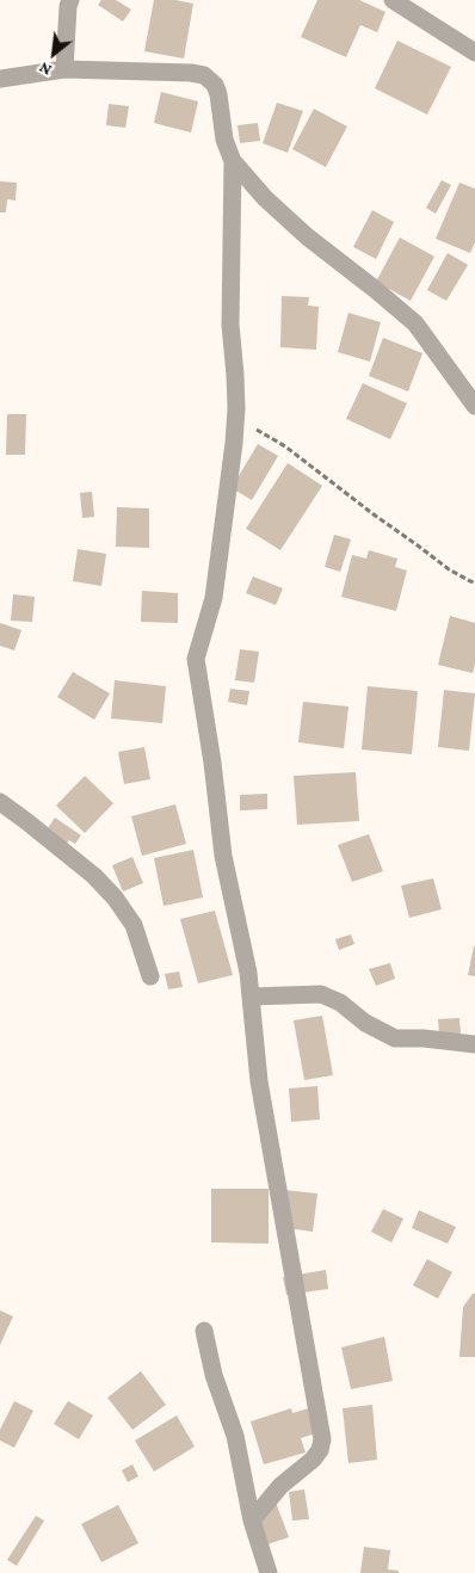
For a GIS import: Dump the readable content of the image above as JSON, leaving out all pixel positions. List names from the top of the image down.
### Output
{
  "north": "bottom left"
}
